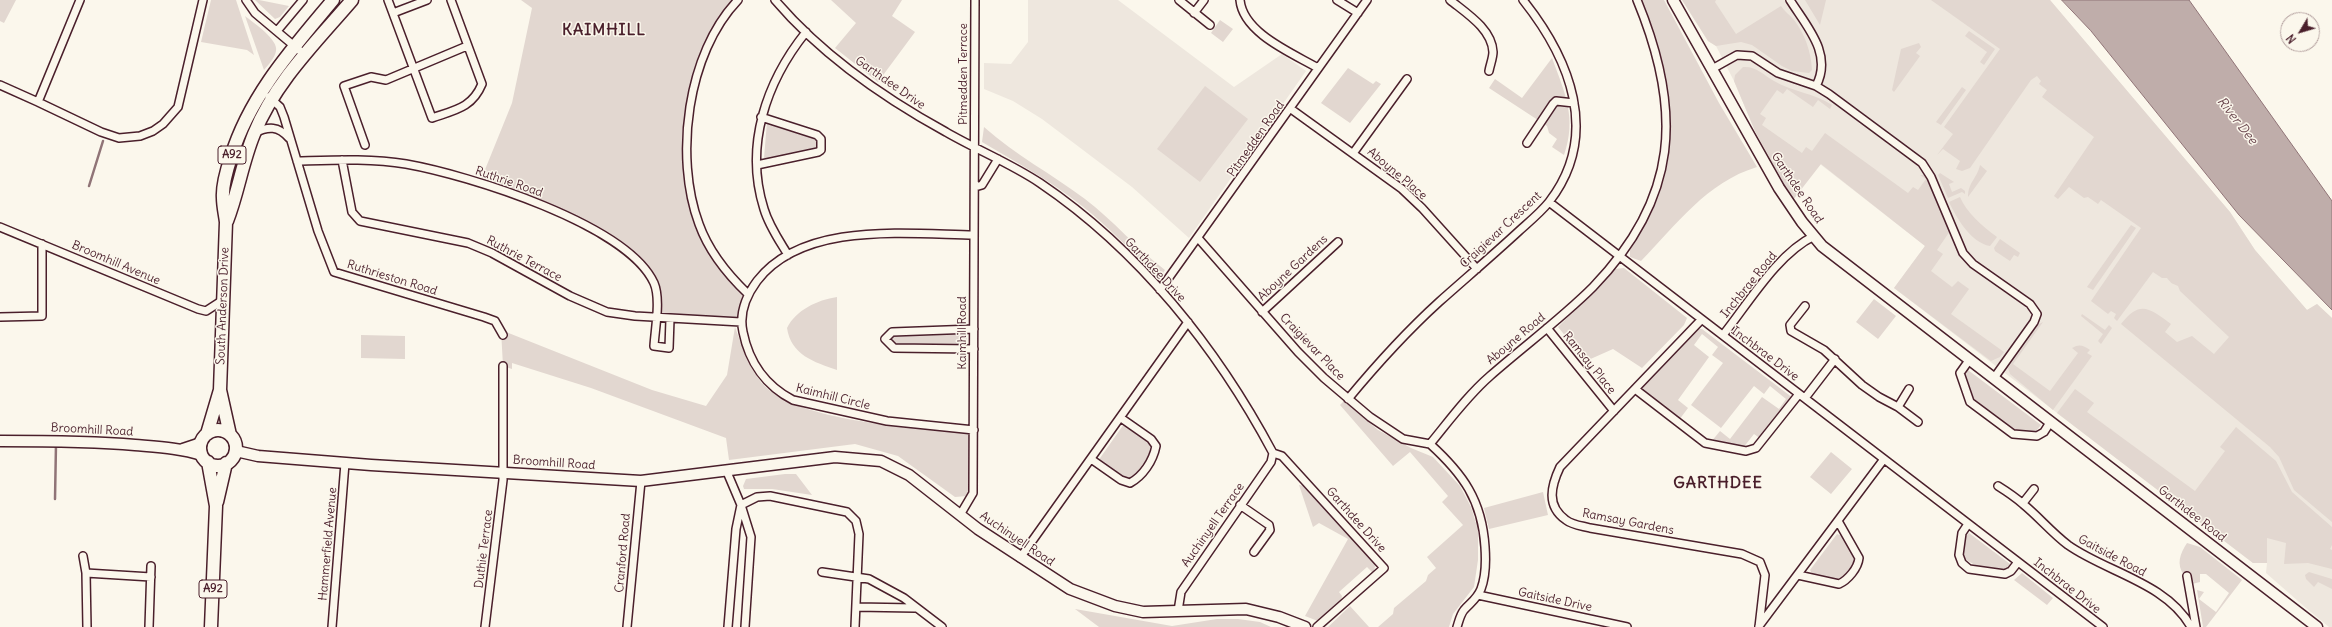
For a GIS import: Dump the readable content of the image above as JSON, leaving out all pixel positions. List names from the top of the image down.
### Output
{
  "streets": {
    "main road": ["A92", "South Anderson Drive"],
    "street": [
      "Pitmedden Terrace",
      "Garthdee Drive",
      "Pitmedden Road",
      "Aboyne Place",
      "Ruthrie Road",
      "Garthdee Road",
      "Craigievar Crescent",
      "Ruthrie Terrace",
      "Broomhill Avenue",
      "Aboyne Gardens",
      "Ruthrieston Road",
      "Inchbrae Road",
      "Kaimhill Road",
      "Aboyne Road",
      "Craigievar Place",
      "Inchbrae Drive",
      "Ramsay Place",
      "Kaimhill Circle",
      "Broomhill Road",
      "Ramsay Gardens",
      "Auchinyell Terrace",
      "Auchinyell Road",
      "Hammerfield Avenue",
      "Duthie Terrace",
      "Cranford Road",
      "Gaitside Road",
      "Gaitside Drive"
    ]
  },
  "crossings": [
    ["Pitmedden Terrace", "Garthdee Drive"],
    ["Pitmedden Terrace", "Kaimhill Road"],
    ["Garthdee Drive", "Pitmedden Road"],
    ["Garthdee Drive", "Kaimhill Road"],
    ["Garthdee Drive", "Auchinyell Terrace"],
    ["Pitmedden Road", "Aboyne Place"],
    ["Pitmedden Road", "Craigievar Place"],
    ["A92", "South Anderson Drive"],
    ["A92", "Broomhill Road"],
    ["Aboyne Place", "Craigievar Crescent"],
    ["Ruthrie Road", "Ruthrie Terrace"],
    ["Ruthrie Road", "Ruthrieston Road"],
    ["Garthdee Road", "Inchbrae Road"],
    ["Craigievar Crescent", "Craigievar Place"],
    ["Craigievar Crescent", "Inchbrae Drive"],
    ["Ruthrie Terrace", "Kaimhill Circle"],
    ["Broomhill Avenue", "South Anderson Drive"],
    ["Aboyne Gardens", "Craigievar Place"],
    ["Ruthrieston Road", "South Anderson Drive"],
    ["Inchbrae Road", "Inchbrae Drive"],
    ["Kaimhill Road", "Kaimhill Circle"],
    ["Kaimhill Road", "Auchinyell Road"],
    ["Aboyne Road", "Craigievar Place"],
    ["Aboyne Road", "Inchbrae Drive"],
    ["Aboyne Road", "Ramsay Place"],
    ["Inchbrae Drive", "Ramsay Gardens"],
    ["Ramsay Place", "Ramsay Gardens"],
    ["Broomhill Road", "Auchinyell Road"],
    ["Broomhill Road", "Hammerfield Avenue"],
    ["Broomhill Road", "Duthie Terrace"],
    ["Broomhill Road", "Cranford Road"],
    ["Auchinyell Terrace", "Auchinyell Road"]
  ],
  "districts": ["KAIMHILL", "GARTHDEE"],
  "water": ["River Dee"],
  "north": "bottom left"
}
